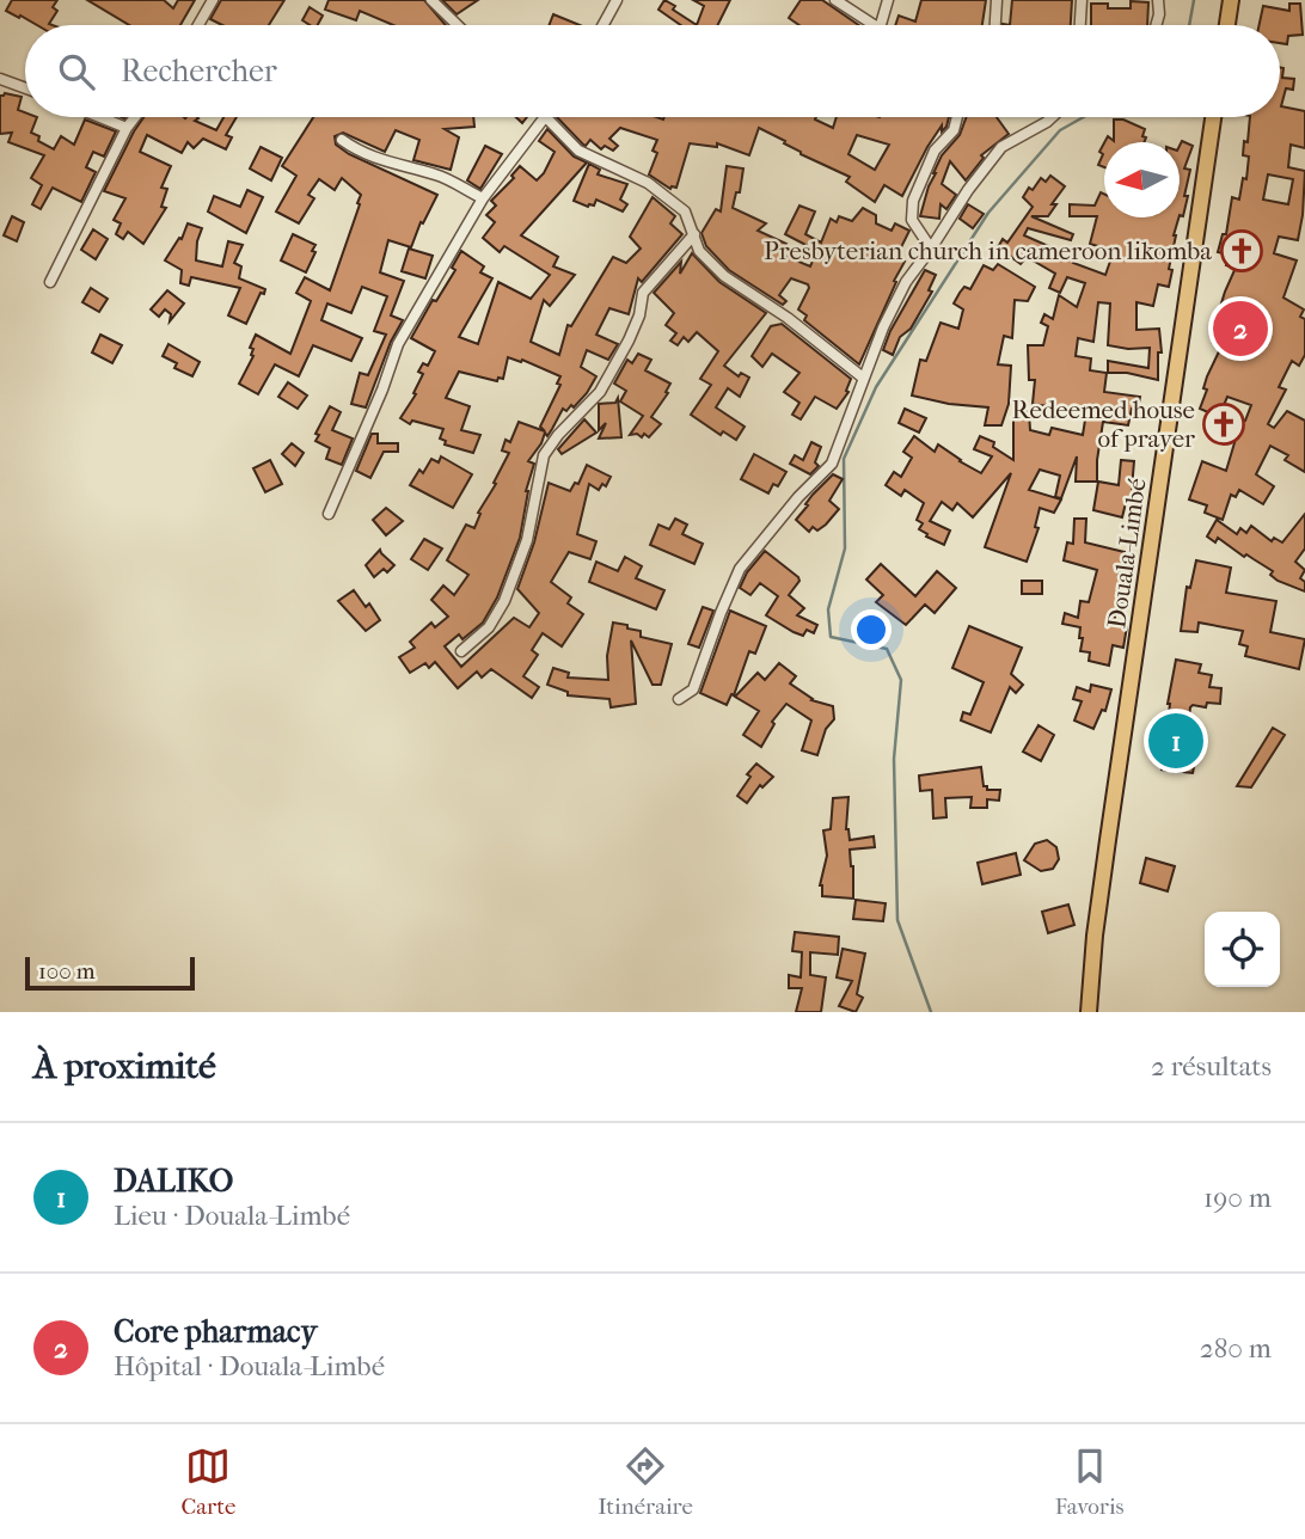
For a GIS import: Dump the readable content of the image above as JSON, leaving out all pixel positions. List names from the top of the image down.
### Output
{
  "streets": {
    "highway": ["Douala-Limbé"]
  },
  "places": {
    "church": ["Presbyterian church in cameroon likomba", "Redeemed house of prayer"]
  },
  "scale_bar": "100 m",
  "north": "left",
  "page": {
    "search": "Rechercher",
    "pins": ["2", "1"],
    "scale": "100 m",
    "heading": ["À proximité", "2 résultats"],
    "list": [
      {
        "mark": "1",
        "name": "DALIKO",
        "note": "Lieu · Douala-Limbé",
        "value": "190 m"
      },
      {
        "mark": "2",
        "name": "Core pharmacy",
        "note": "Hôpital · Douala-Limbé",
        "value": "280 m"
      }
    ],
    "nav": ["Carte", "Itinéraire", "Favoris"]
  }
}
